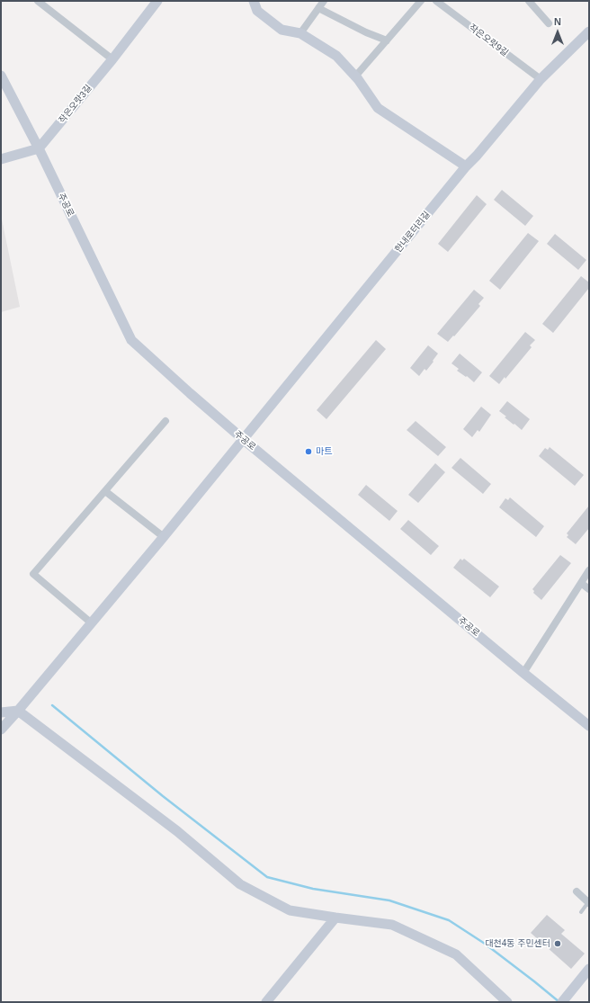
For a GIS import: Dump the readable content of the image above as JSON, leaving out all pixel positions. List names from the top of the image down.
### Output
{
  "streets": {
    "street": [
      "작은오랏9길",
      "작은오랏3길",
      "주공로",
      "한내로터리길"
    ]
  },
  "crossings": [
    ["작은오랏9길", "한내로터리길"],
    ["작은오랏3길", "주공로"],
    ["주공로", "한내로터리길"]
  ],
  "places": ["마트", "대천4동 주민센터"],
  "north": "top"
}
